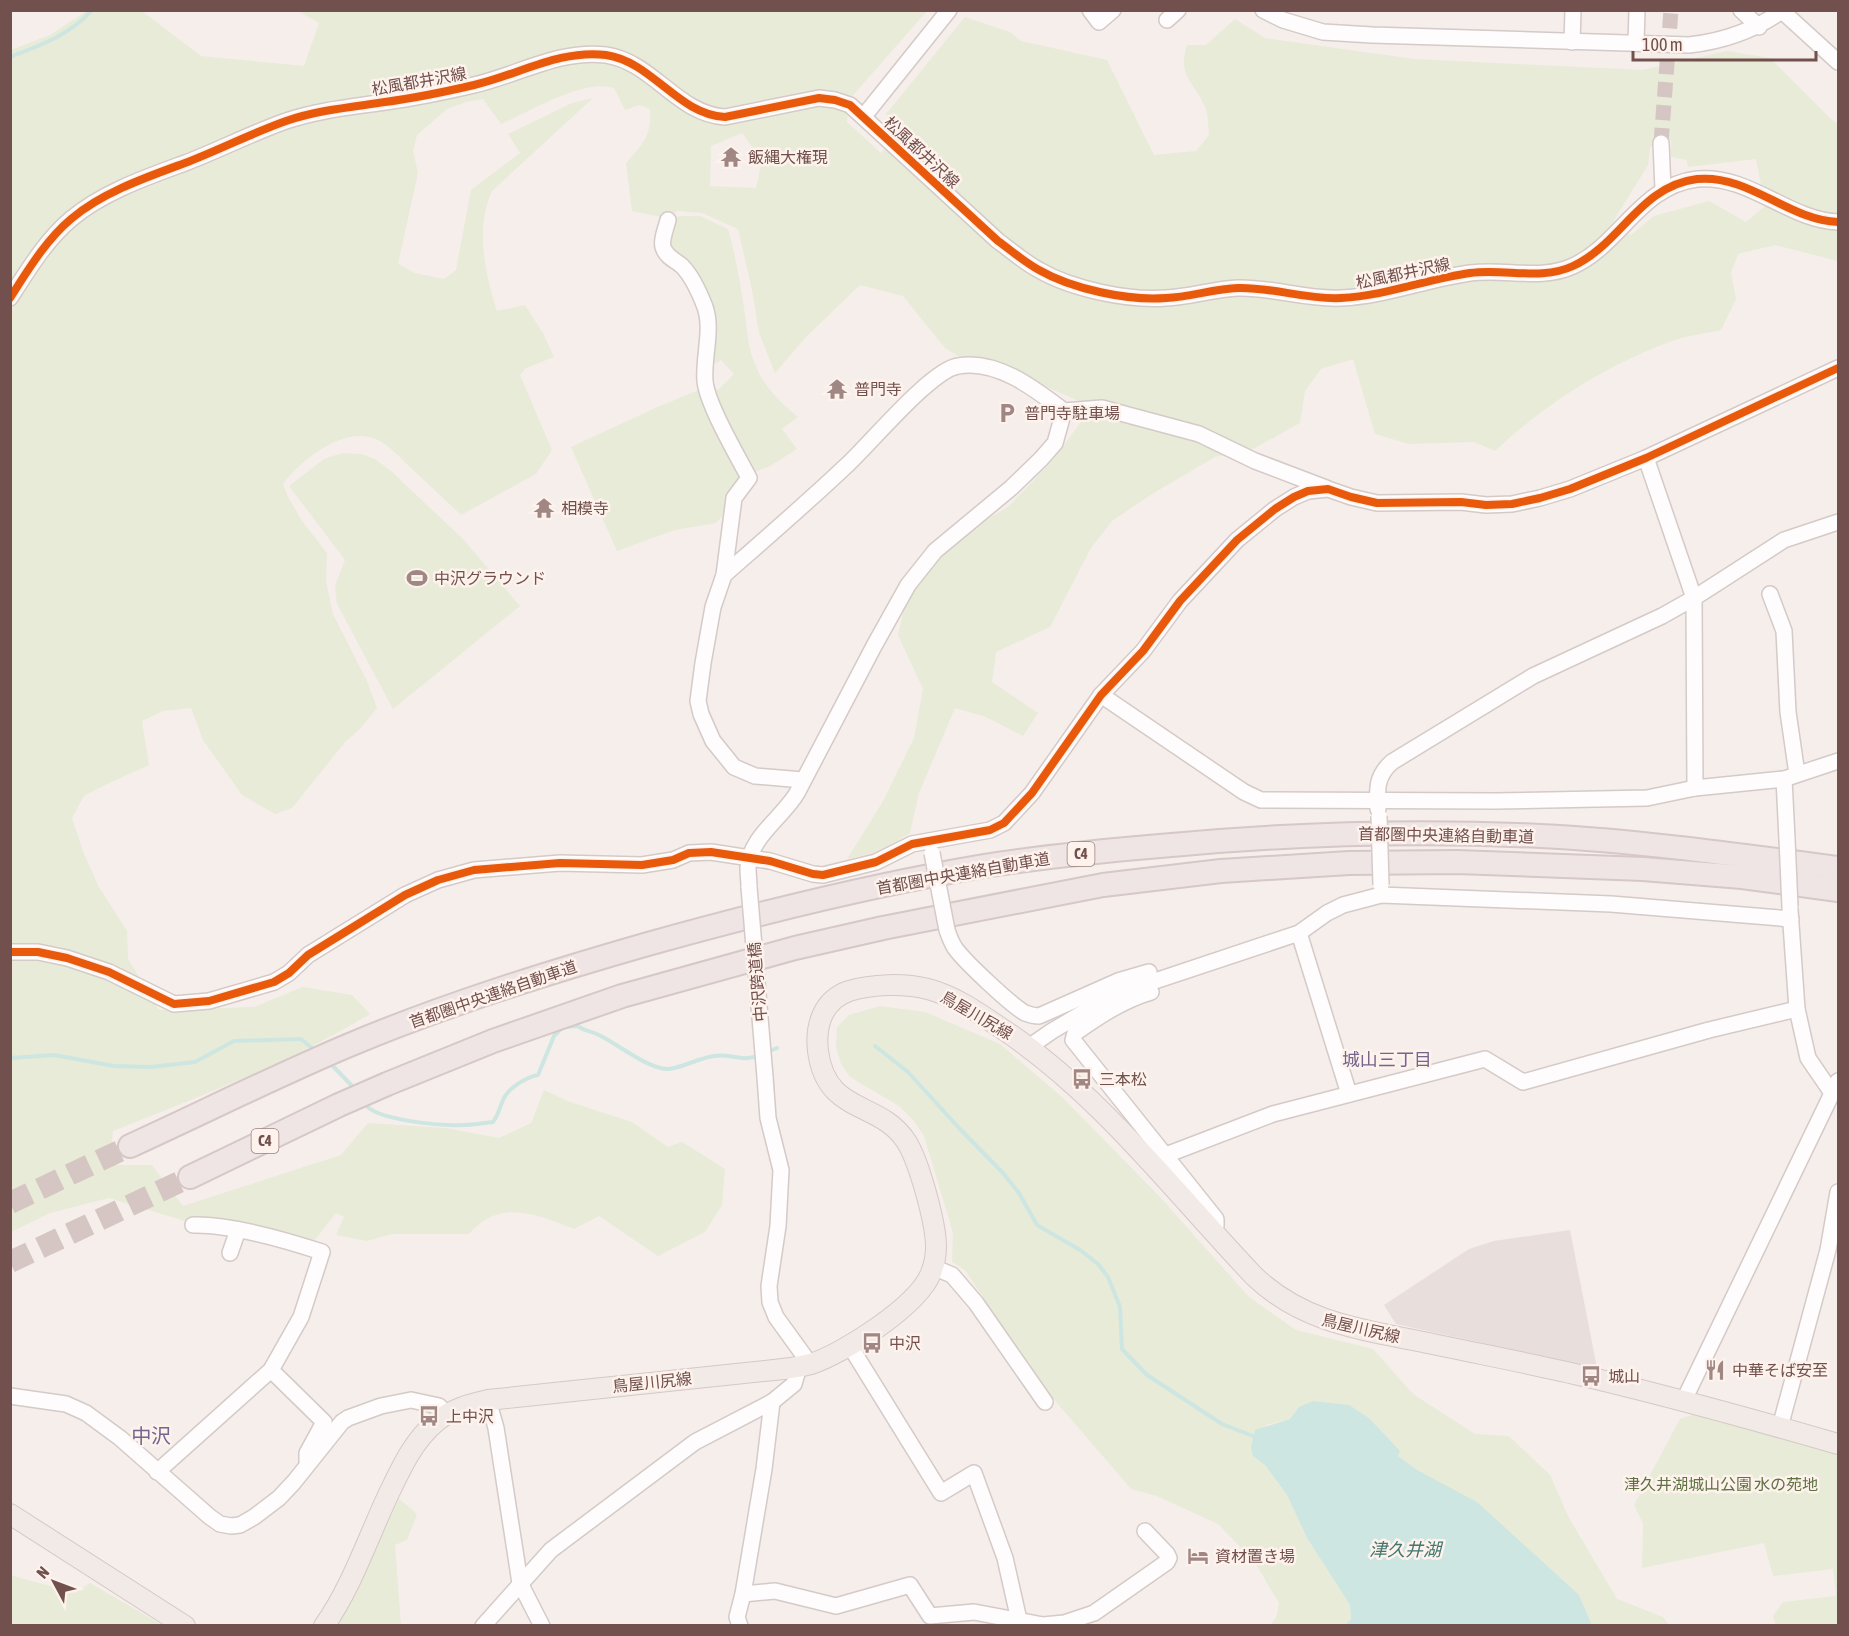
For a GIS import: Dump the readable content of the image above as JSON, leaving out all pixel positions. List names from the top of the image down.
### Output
{
  "streets": {
    "highway": ["首都圏中央連絡自動車道", "C4"],
    "main road": ["鳥屋川尻線"],
    "street": ["松風都井沢線", "中沢跨道橋"]
  },
  "crossings": [
    ["中沢跨道橋", "鳥屋川尻線"]
  ],
  "districts": ["城山三丁目", "中沢"],
  "water": ["津久井湖"],
  "parks": ["津久井湖城山公園 水の苑地"],
  "places": {
    "temple": ["飯縄大権現", "普門寺", "相模寺"],
    "parking": ["普門寺駐車場"],
    "sports": ["中沢グラウンド"],
    "bus stop": [
      "三本松",
      "中沢",
      "城山",
      "上中沢"
    ],
    "restaurant": ["中華そば安至"],
    "hotel": ["資材置き場"]
  },
  "scale_bar": "100 m",
  "north": "top left"
}
